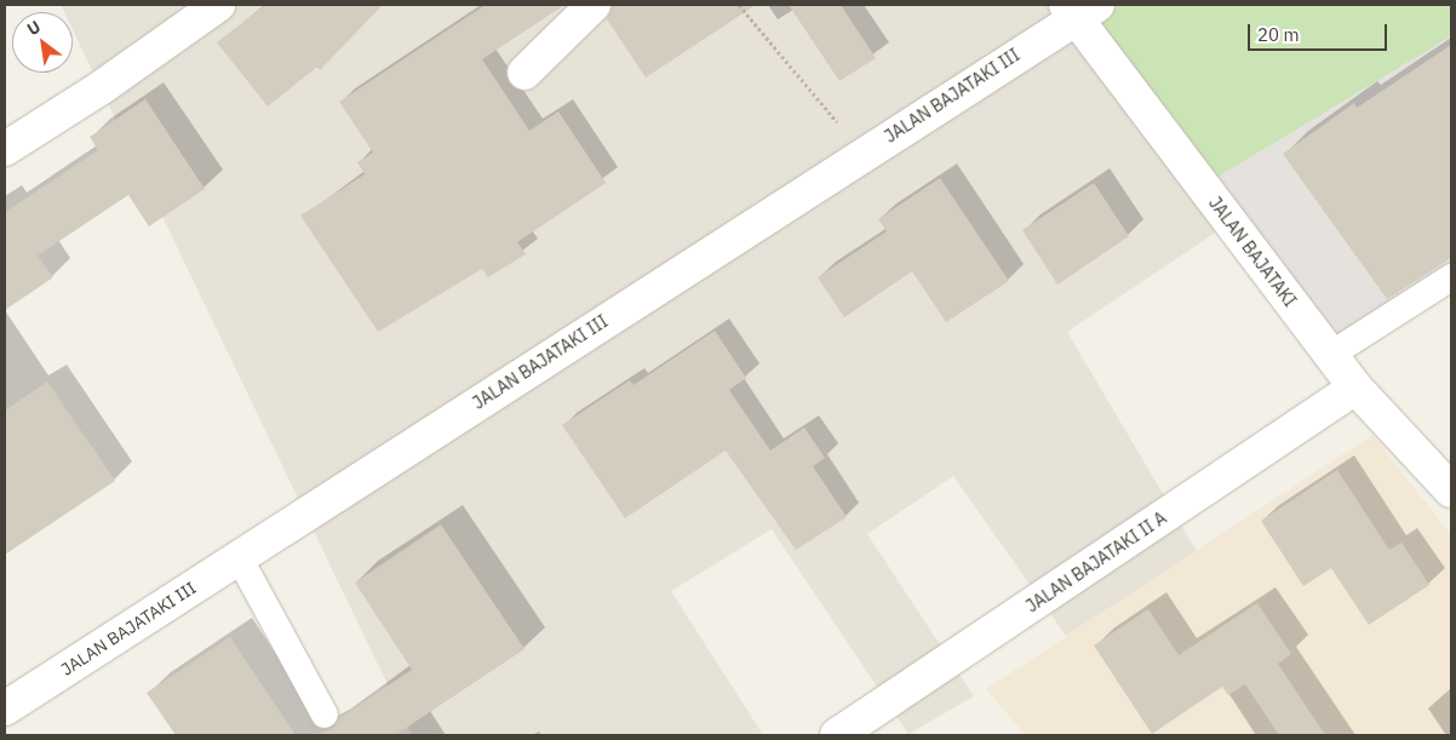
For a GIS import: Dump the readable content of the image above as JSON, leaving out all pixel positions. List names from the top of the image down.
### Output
{
  "streets": {
    "street": ["JALAN BAJATAKI III", "JALAN BAJATAKI", "JALAN BAJATAKI II A"]
  },
  "crossings": [
    ["JALAN BAJATAKI III", "JALAN BAJATAKI"],
    ["JALAN BAJATAKI", "JALAN BAJATAKI II A"]
  ],
  "scale_bar": "20 m",
  "north": "top left"
}
